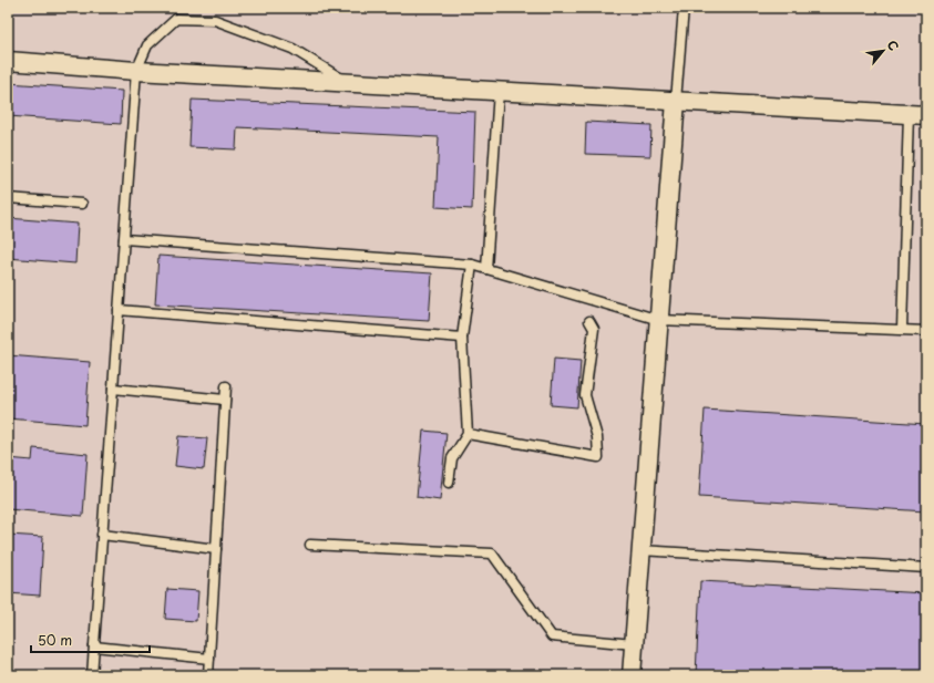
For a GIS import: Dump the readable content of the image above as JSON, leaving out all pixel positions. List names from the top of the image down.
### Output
{
  "scale_bar": "50 m",
  "north": "top right"
}
